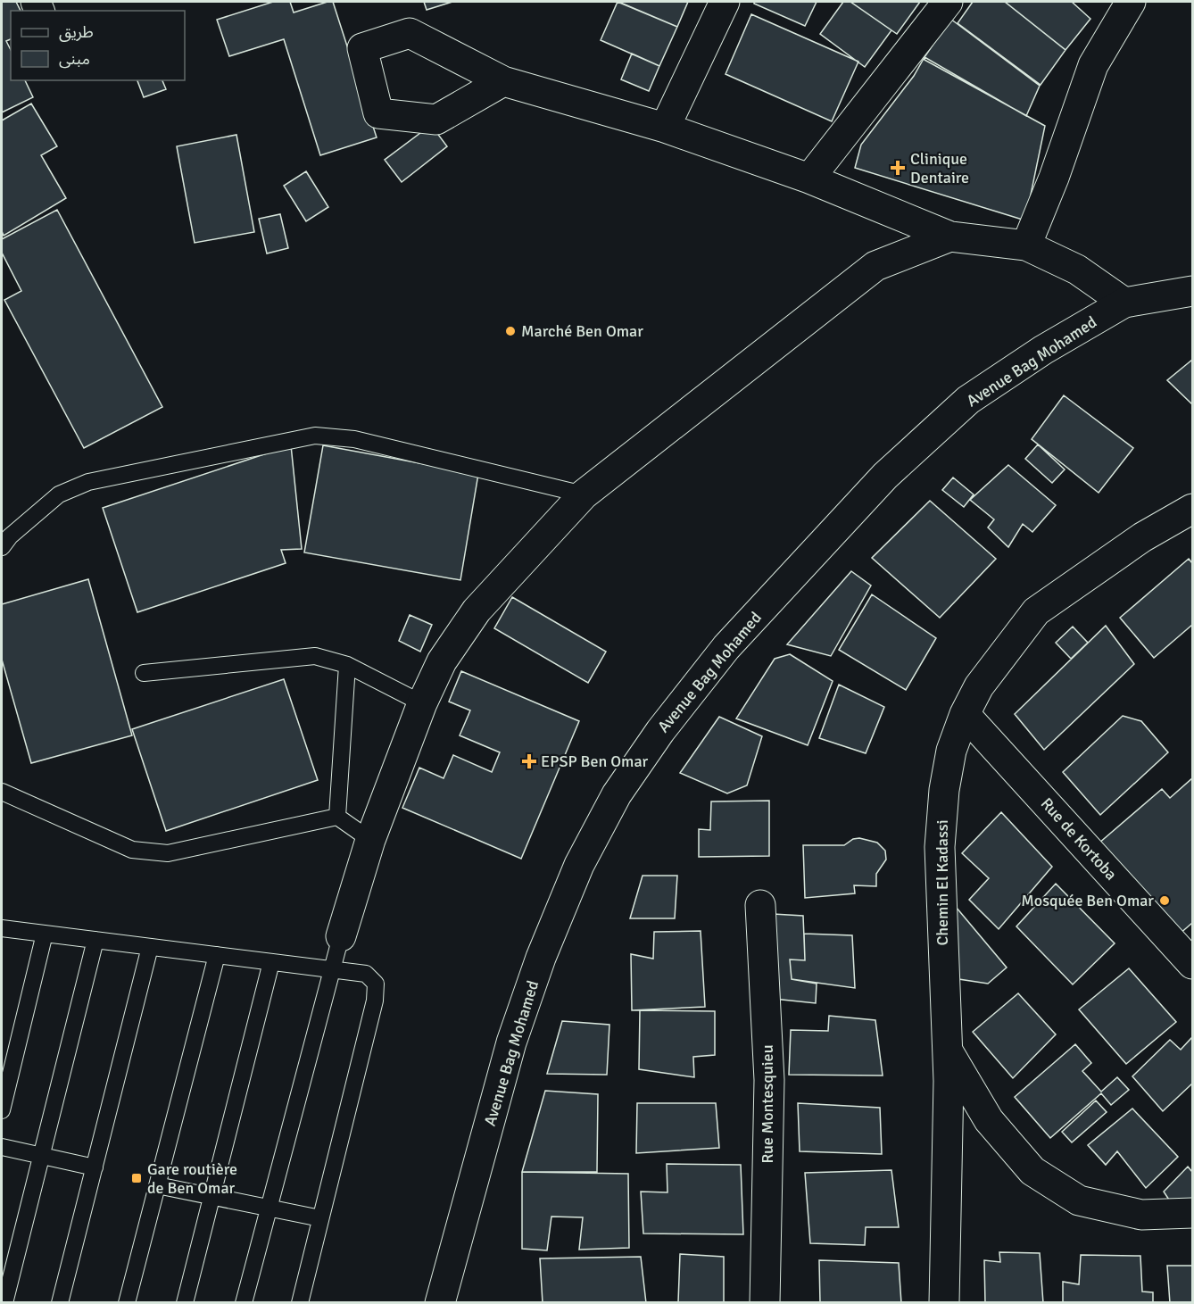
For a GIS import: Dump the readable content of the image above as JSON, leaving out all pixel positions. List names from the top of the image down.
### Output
{
  "streets": {
    "street": [
      "Avenue Bag Mohamed",
      "Rue de Kortoba",
      "Chemin El Kadassi",
      "Rue Montesquieu"
    ]
  },
  "crossings": [
    ["Rue de Kortoba", "Chemin El Kadassi"]
  ],
  "places": {
    "health": ["Clinique Dentaire", "EPSP Ben Omar"],
    "other": ["Marché Ben Omar", "Mosquée Ben Omar"],
    "transit": ["Gare routière de Ben Omar"]
  },
  "legend": ["طريق", "مبنى"]
}
